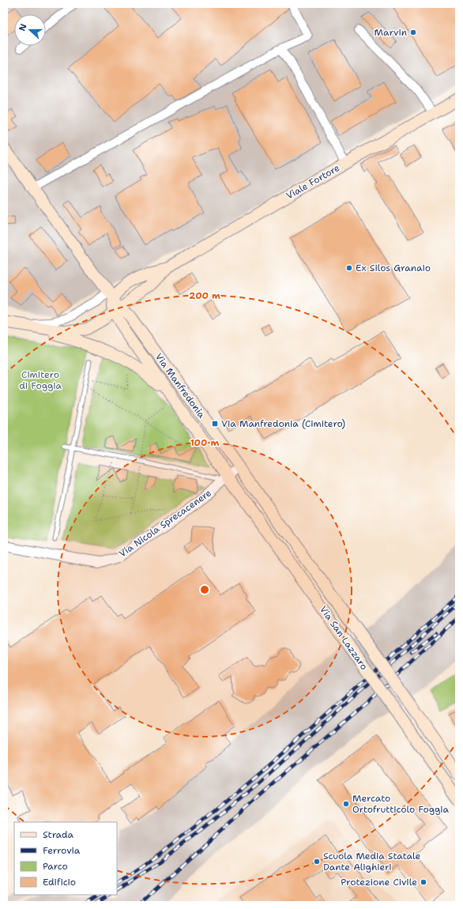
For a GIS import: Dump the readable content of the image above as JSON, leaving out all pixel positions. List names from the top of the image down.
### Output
{
  "streets": {
    "main road": ["Viale Fortore", "Via Manfredonia", "Via San Lazzaro"],
    "street": ["Via Nicola Sprecacenere"]
  },
  "crossings": [
    ["Viale Fortore", "Via Manfredonia"],
    ["Via Manfredonia", "Via Nicola Sprecacenere"],
    ["Via Manfredonia", "Via San Lazzaro"],
    ["Via Nicola Sprecacenere", "Via San Lazzaro"]
  ],
  "parks": ["Cimitero di Foggia"],
  "places": {
    "other": [
      "Marvin",
      "Ex Silos Granaio",
      "Mercato Ortofrutticolo Foggia",
      "Scuola Media Statale Dante Alighieri",
      "Protezione Civile"
    ],
    "transit": ["Via Manfredonia (Cimitero)"]
  },
  "legend": [
    "Strada",
    "Ferrovia",
    "Parco",
    "Edificio"
  ],
  "north": "left",
  "rings": ["200 m", "100 m"]
}
